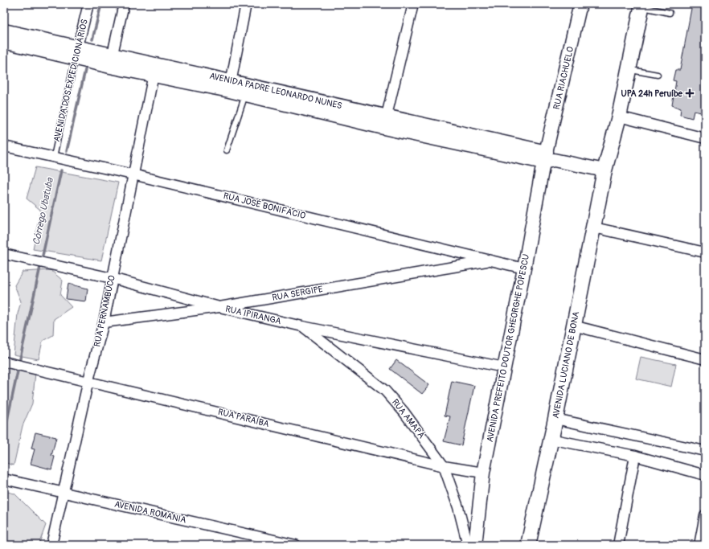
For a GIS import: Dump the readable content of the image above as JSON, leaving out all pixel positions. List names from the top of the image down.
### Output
{
  "streets": {
    "main road": ["AVENIDA LUCIANO DE BONA"],
    "street": [
      "RUA RIACHUELO",
      "AVENIDA DOS EXPEDICIONÁRIOS",
      "AVENIDA PADRE LEONARDO NUNES",
      "RUA JOSÉ BONIFÁCIO",
      "RUA SERGIPE",
      "RUA PERNAMBUCO",
      "RUA IPIRANGA",
      "AVENIDA PREFEITO DOUTOR GHEORGHE POPESCU",
      "RUA PARAÍBA",
      "RUA AMAPÁ",
      "AVENIDA ROMANIA"
    ]
  },
  "crossings": [
    ["RUA RIACHUELO", "AVENIDA PADRE LEONARDO NUNES"],
    ["RUA RIACHUELO", "AVENIDA PREFEITO DOUTOR GHEORGHE POPESCU"],
    ["AVENIDA DOS EXPEDICIONÁRIOS", "AVENIDA PADRE LEONARDO NUNES"],
    ["AVENIDA DOS EXPEDICIONÁRIOS", "RUA JOSÉ BONIFÁCIO"],
    ["AVENIDA PADRE LEONARDO NUNES", "RUA PERNAMBUCO"],
    ["AVENIDA PADRE LEONARDO NUNES", "AVENIDA PREFEITO DOUTOR GHEORGHE POPESCU"],
    ["AVENIDA PADRE LEONARDO NUNES", "AVENIDA LUCIANO DE BONA"],
    ["RUA JOSÉ BONIFÁCIO", "RUA SERGIPE"],
    ["RUA JOSÉ BONIFÁCIO", "RUA PERNAMBUCO"],
    ["RUA JOSÉ BONIFÁCIO", "AVENIDA PREFEITO DOUTOR GHEORGHE POPESCU"],
    ["RUA SERGIPE", "RUA PERNAMBUCO"],
    ["RUA SERGIPE", "RUA IPIRANGA"],
    ["RUA PERNAMBUCO", "RUA IPIRANGA"],
    ["RUA PERNAMBUCO", "RUA PARAÍBA"],
    ["RUA PERNAMBUCO", "AVENIDA ROMANIA"],
    ["RUA IPIRANGA", "AVENIDA PREFEITO DOUTOR GHEORGHE POPESCU"],
    ["RUA IPIRANGA", "RUA AMAPÁ"],
    ["AVENIDA PREFEITO DOUTOR GHEORGHE POPESCU", "RUA PARAÍBA"],
    ["RUA PARAÍBA", "RUA AMAPÁ"]
  ],
  "water": ["Córrego Ubatuba"],
  "places": {
    "health": ["UPA 24h Peruíbe"]
  }
}
